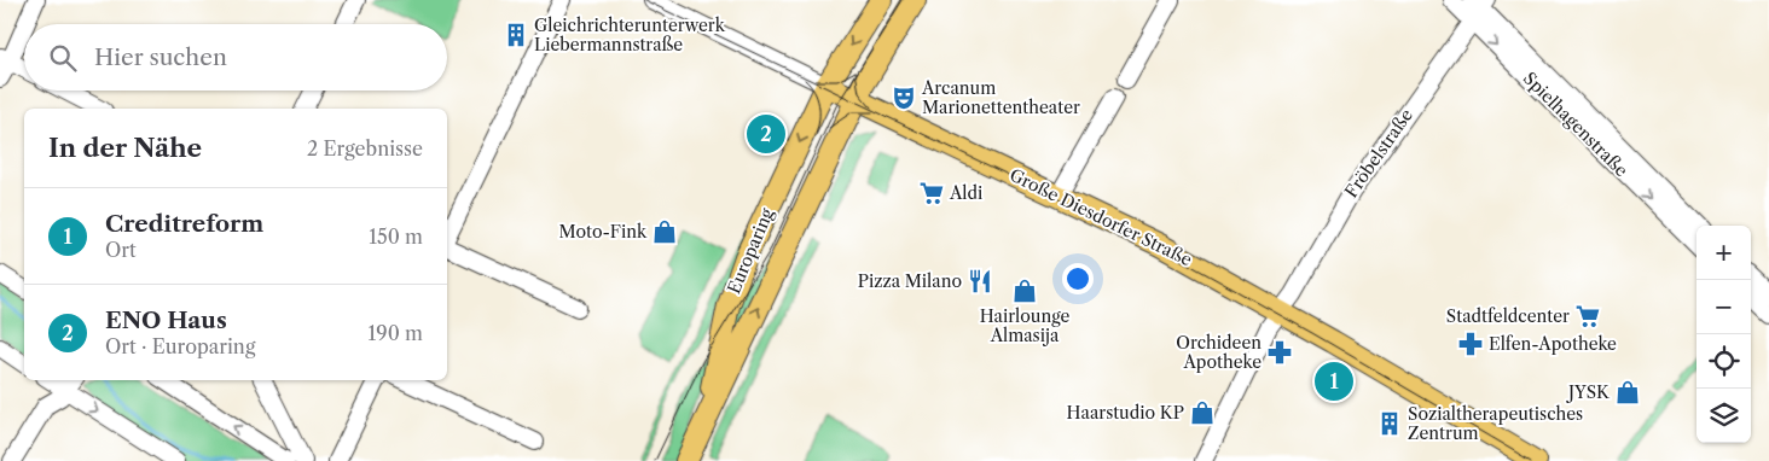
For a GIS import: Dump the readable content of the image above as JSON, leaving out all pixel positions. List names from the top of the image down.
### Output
{
  "streets": {
    "main road": ["Große Diesdorfer Straße", "Europaring"],
    "street": ["Spielhagenstraße", "Fröbelstraße"]
  },
  "crossings": [
    ["Spielhagenstraße", "Fröbelstraße"],
    ["Fröbelstraße", "Große Diesdorfer Straße"],
    ["Große Diesdorfer Straße", "Europaring"]
  ],
  "places": {
    "building": ["Gleichrichterunterwerk Liebermannstraße", "Sozialtherapeutisches Zentrum"],
    "theatre": ["Arcanum Marionettentheater"],
    "supermarket": ["Aldi", "Stadtfeldcenter"],
    "shop": [
      "Moto-Fink",
      "Hairlounge Almasija",
      "JYSK",
      "Haarstudio KP"
    ],
    "restaurant": ["Pizza Milano"],
    "pharmacy": ["Elfen-Apotheke", "Orchideen Apotheke"]
  },
  "page": {
    "search": "Hier suchen",
    "heading": ["In der Nähe", "2 Ergebnisse"],
    "pins": ["2", "1"],
    "list": [
      {
        "mark": "1",
        "name": "Creditreform",
        "note": "Ort",
        "value": "150 m"
      },
      {
        "mark": "2",
        "name": "ENO Haus",
        "note": "Ort · Europaring",
        "value": "190 m"
      }
    ],
    "map_buttons": ["+", "−"]
  }
}
